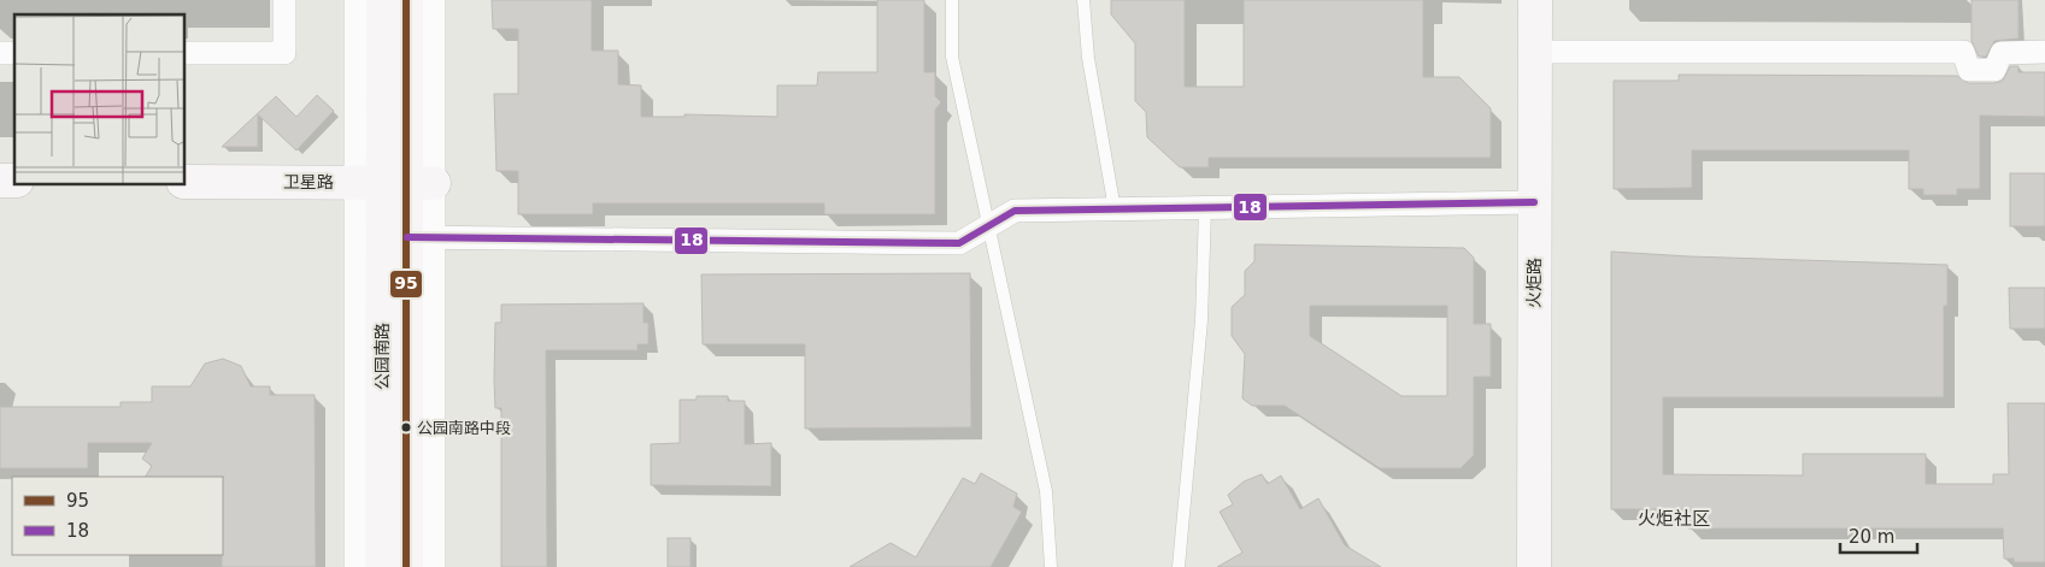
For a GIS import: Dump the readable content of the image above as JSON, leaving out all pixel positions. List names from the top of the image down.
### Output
{
  "streets": {
    "main road": ["卫星路", "火炬路", "公园南路"]
  },
  "crossings": [
    ["卫星路", "公园南路"]
  ],
  "districts": ["火炬社区"],
  "places": ["公园南路中段"],
  "lines": ["transit line 95", "transit line 18"],
  "legend": ["95", "18"],
  "scale_bar": "20 m"
}
